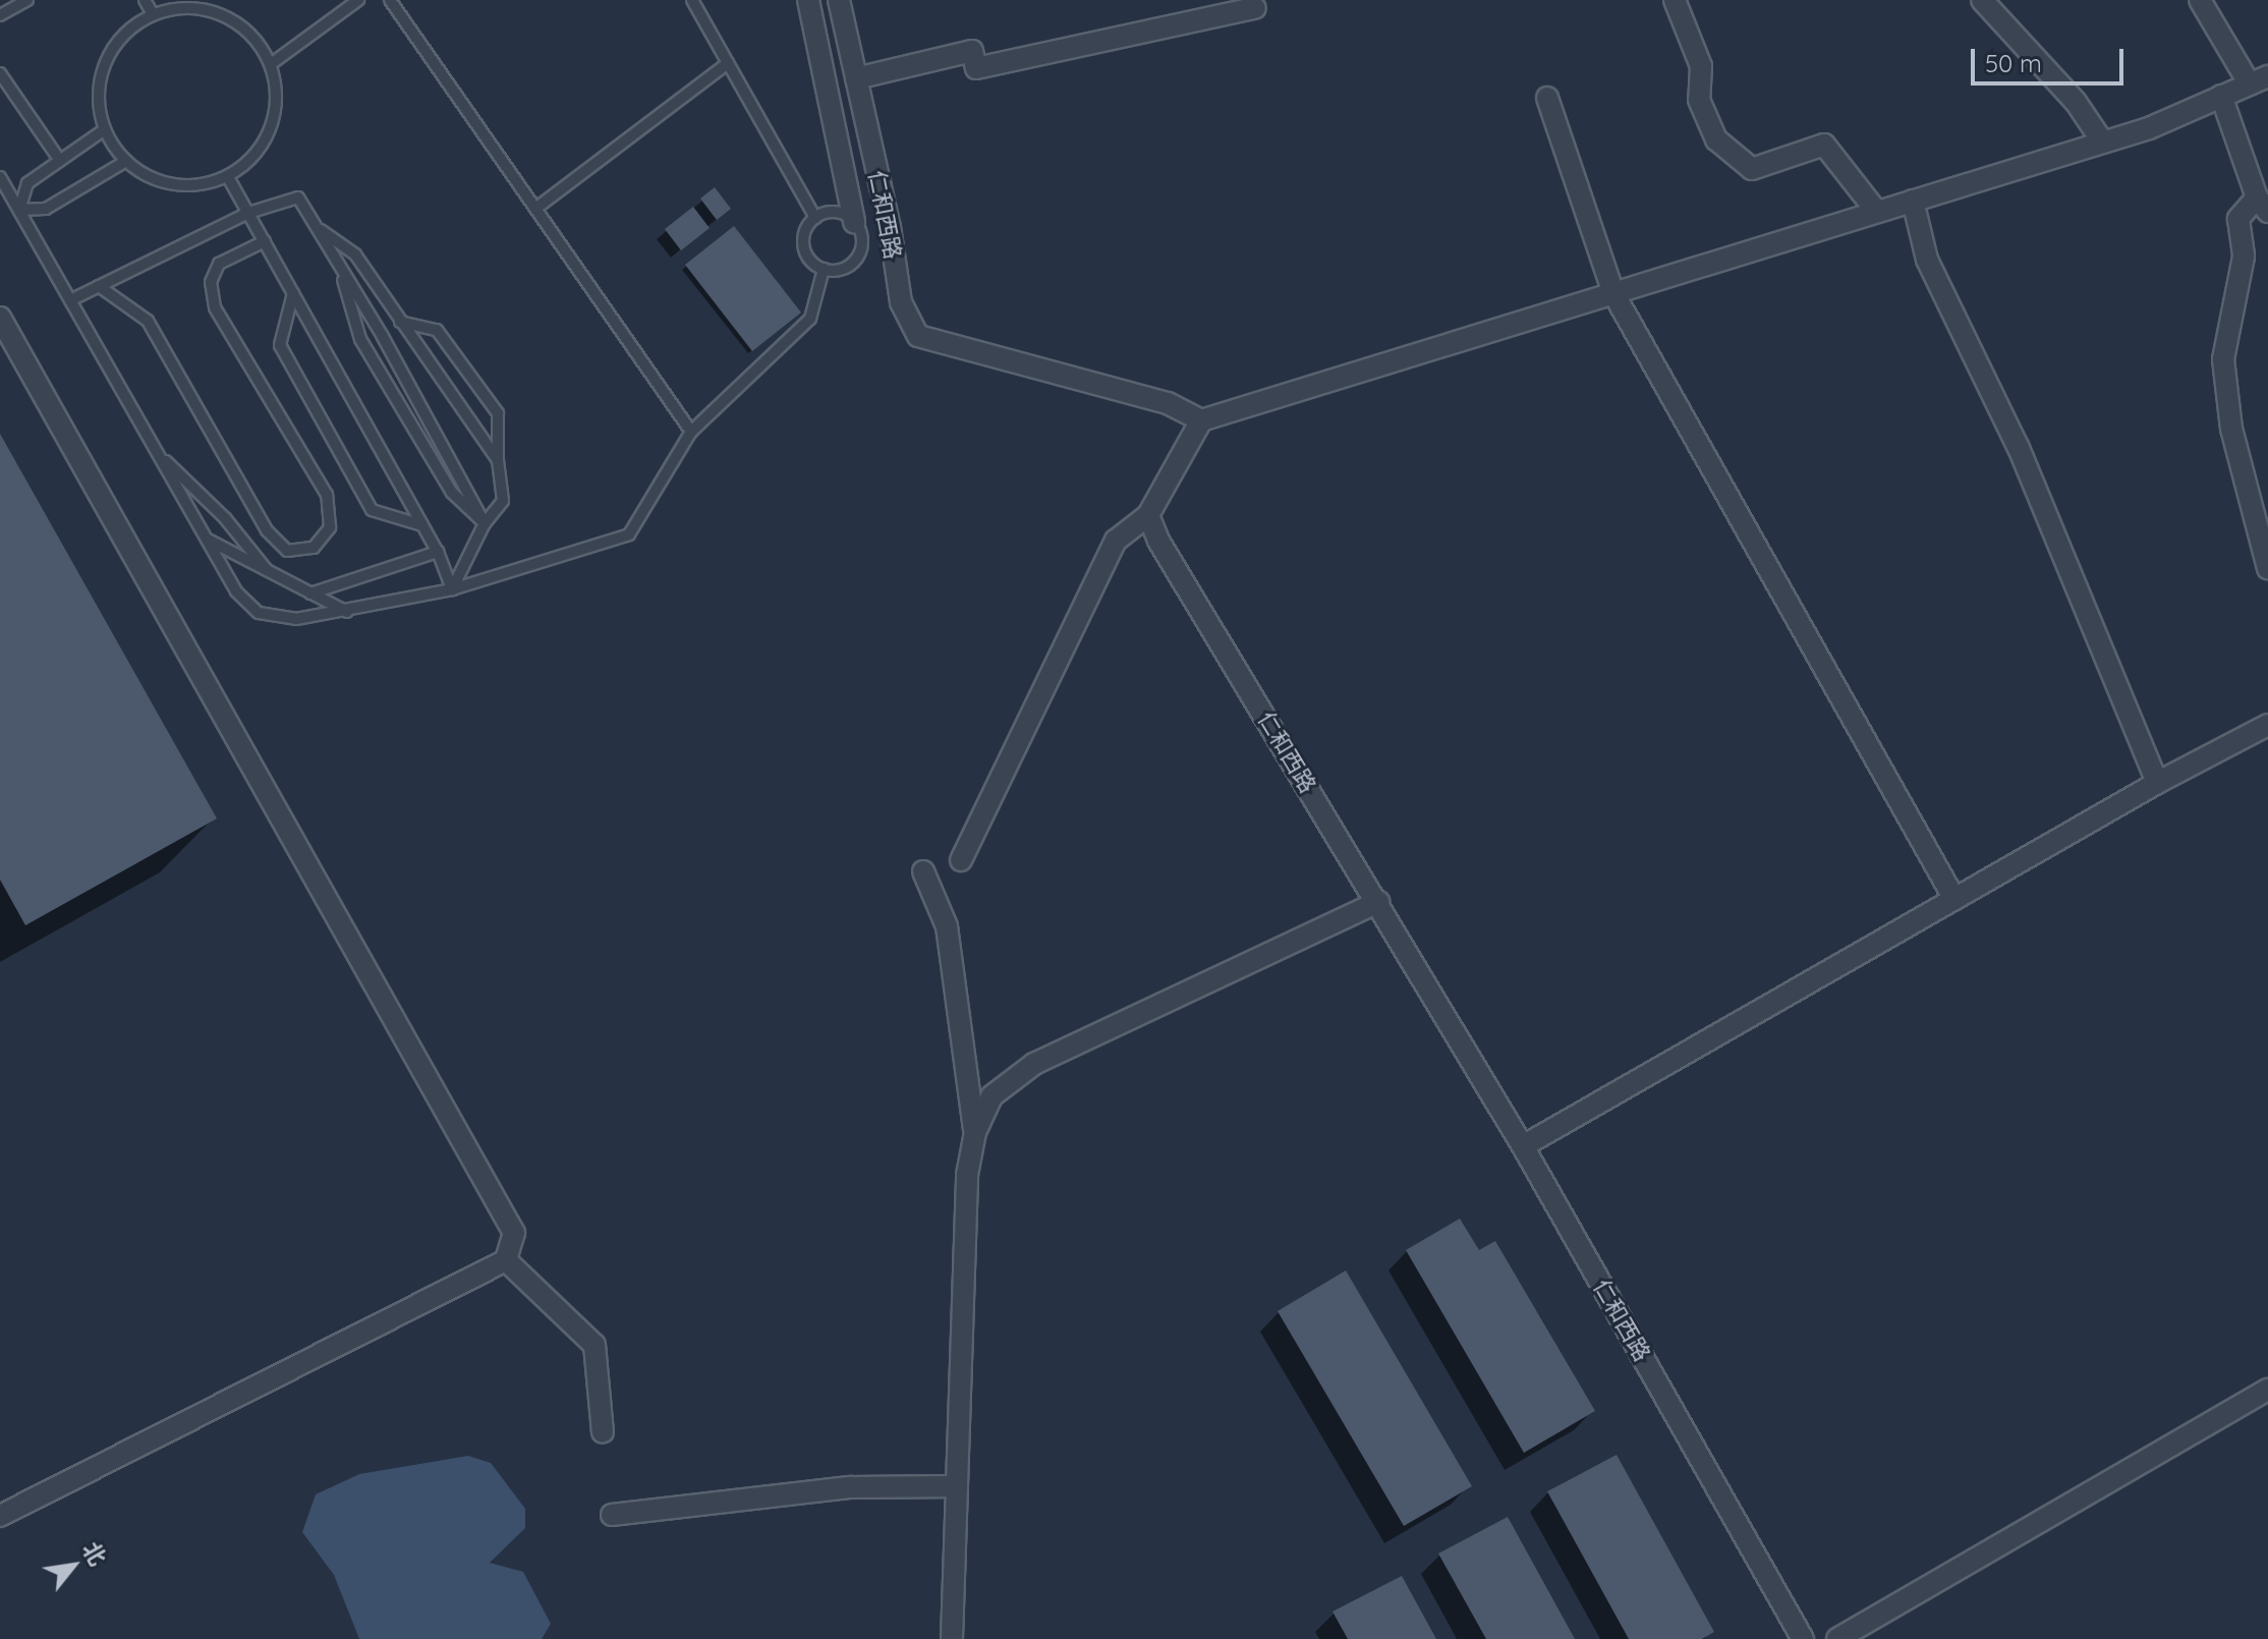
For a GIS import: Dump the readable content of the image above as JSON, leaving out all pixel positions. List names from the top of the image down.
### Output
{
  "streets": {
    "street": ["仁和西路"]
  },
  "scale_bar": "50 m",
  "north": "top right"
}
